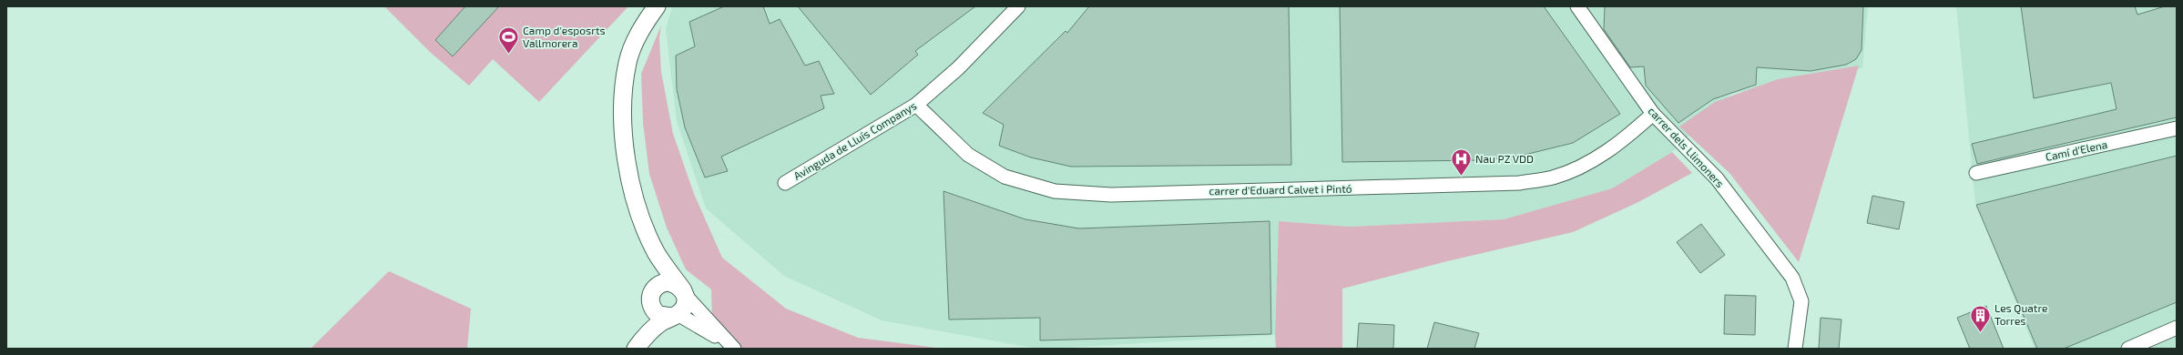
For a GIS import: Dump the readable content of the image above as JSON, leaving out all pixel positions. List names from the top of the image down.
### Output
{
  "streets": {
    "street": [
      "Avinguda de Lluís Companys",
      "carrer dels Llimoners",
      "Camí d'Elena",
      "carrer d'Eduard Calvet i Pintó"
    ]
  },
  "crossings": [
    ["Avinguda de Lluís Companys", "carrer d'Eduard Calvet i Pintó"],
    ["carrer dels Llimoners", "carrer d'Eduard Calvet i Pintó"]
  ],
  "places": {
    "sports": ["Camp d'esposrts Vallmorera"],
    "hospital": ["Nau PZ VDD"],
    "building": ["Les Quatre Torres"]
  }
}
